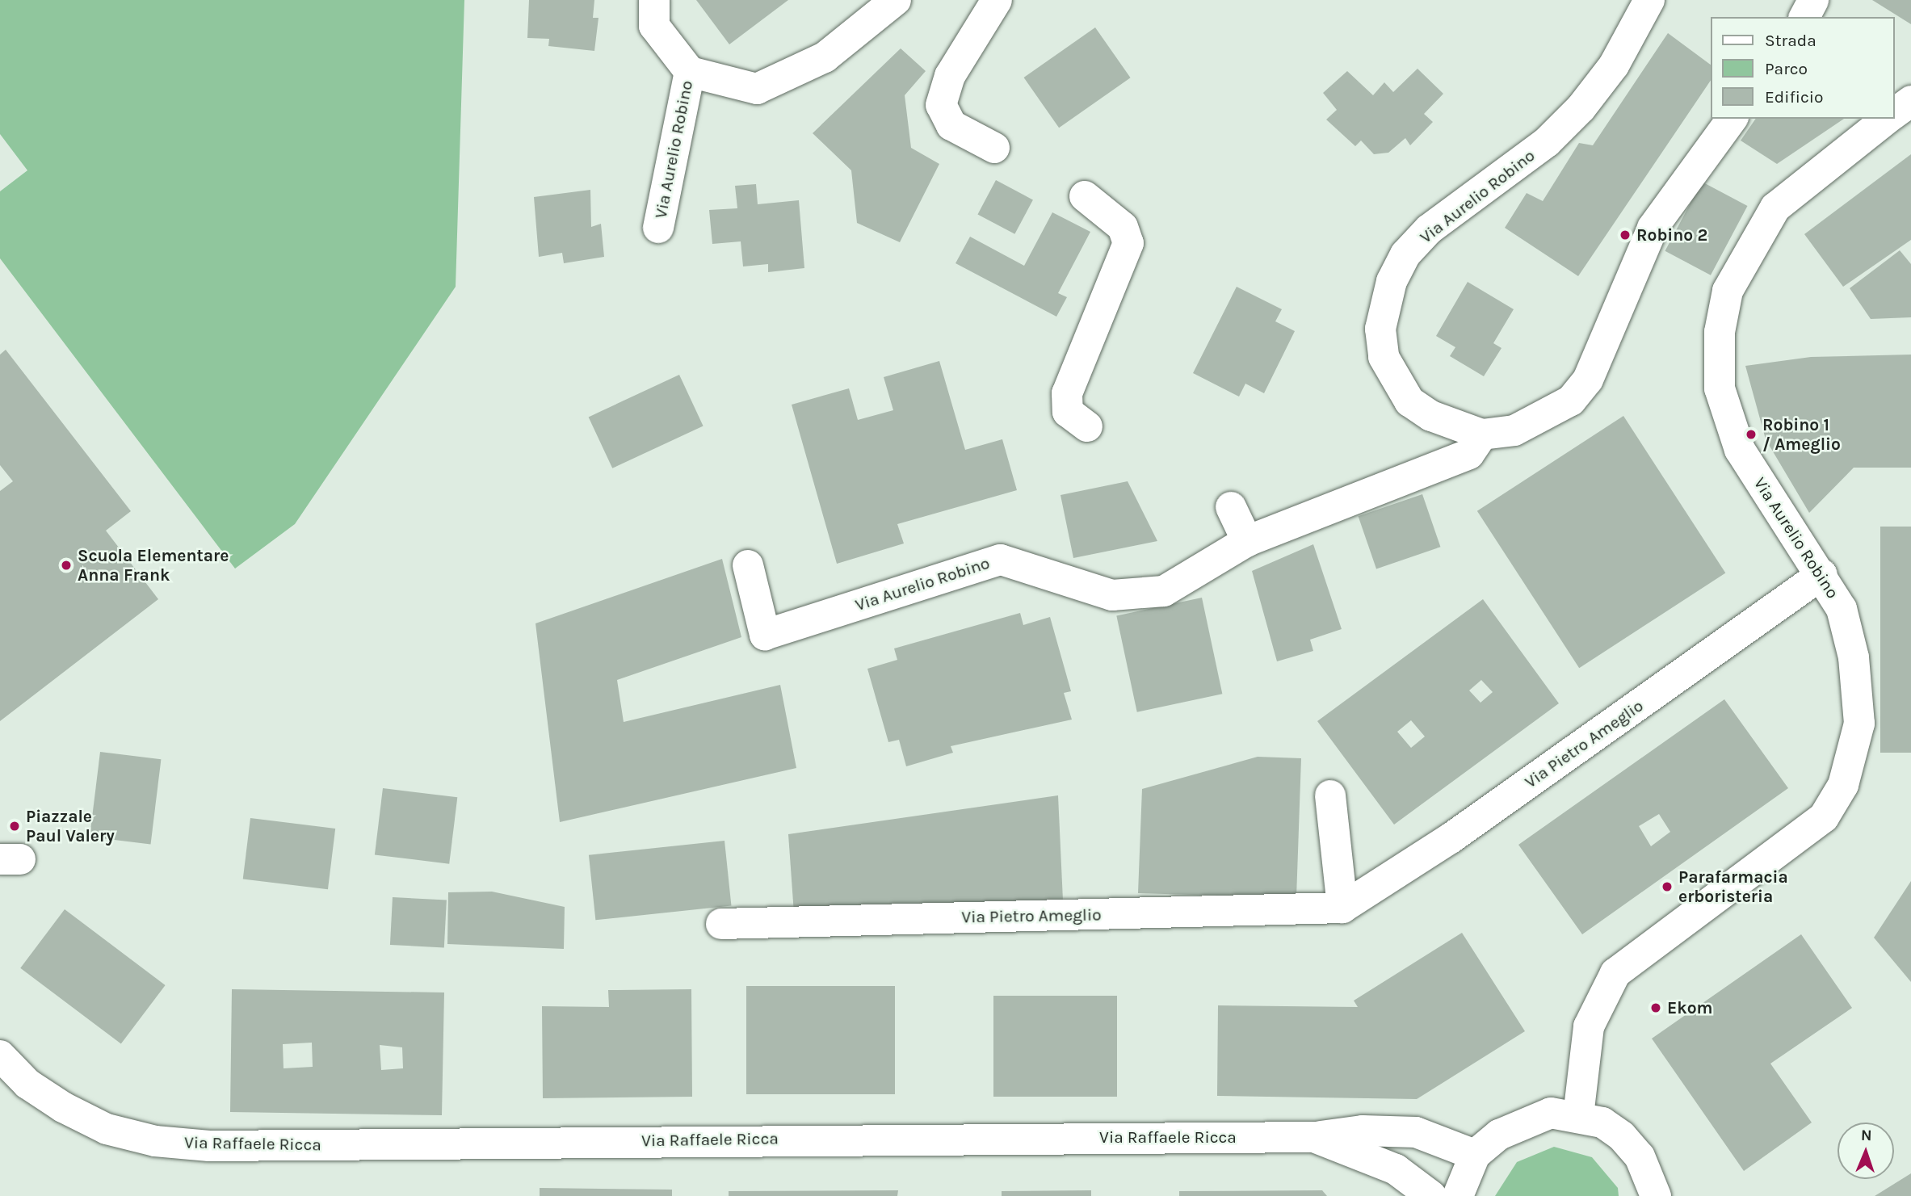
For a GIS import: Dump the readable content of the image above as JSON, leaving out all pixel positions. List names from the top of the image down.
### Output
{
  "streets": {
    "street": ["Via Aurelio Robino", "Via Pietro Ameglio", "Via Raffaele Ricca"]
  },
  "crossings": [
    ["Via Aurelio Robino", "Via Pietro Ameglio"]
  ],
  "places": [
    "Robino 2",
    "Robino 1 / Ameglio",
    "Scuola Elementare Anna Frank",
    "Piazzale Paul Valery",
    "Parafarmacia erboristeria",
    "Ekom"
  ],
  "legend": ["Strada", "Parco", "Edificio"],
  "north": "top"
}
